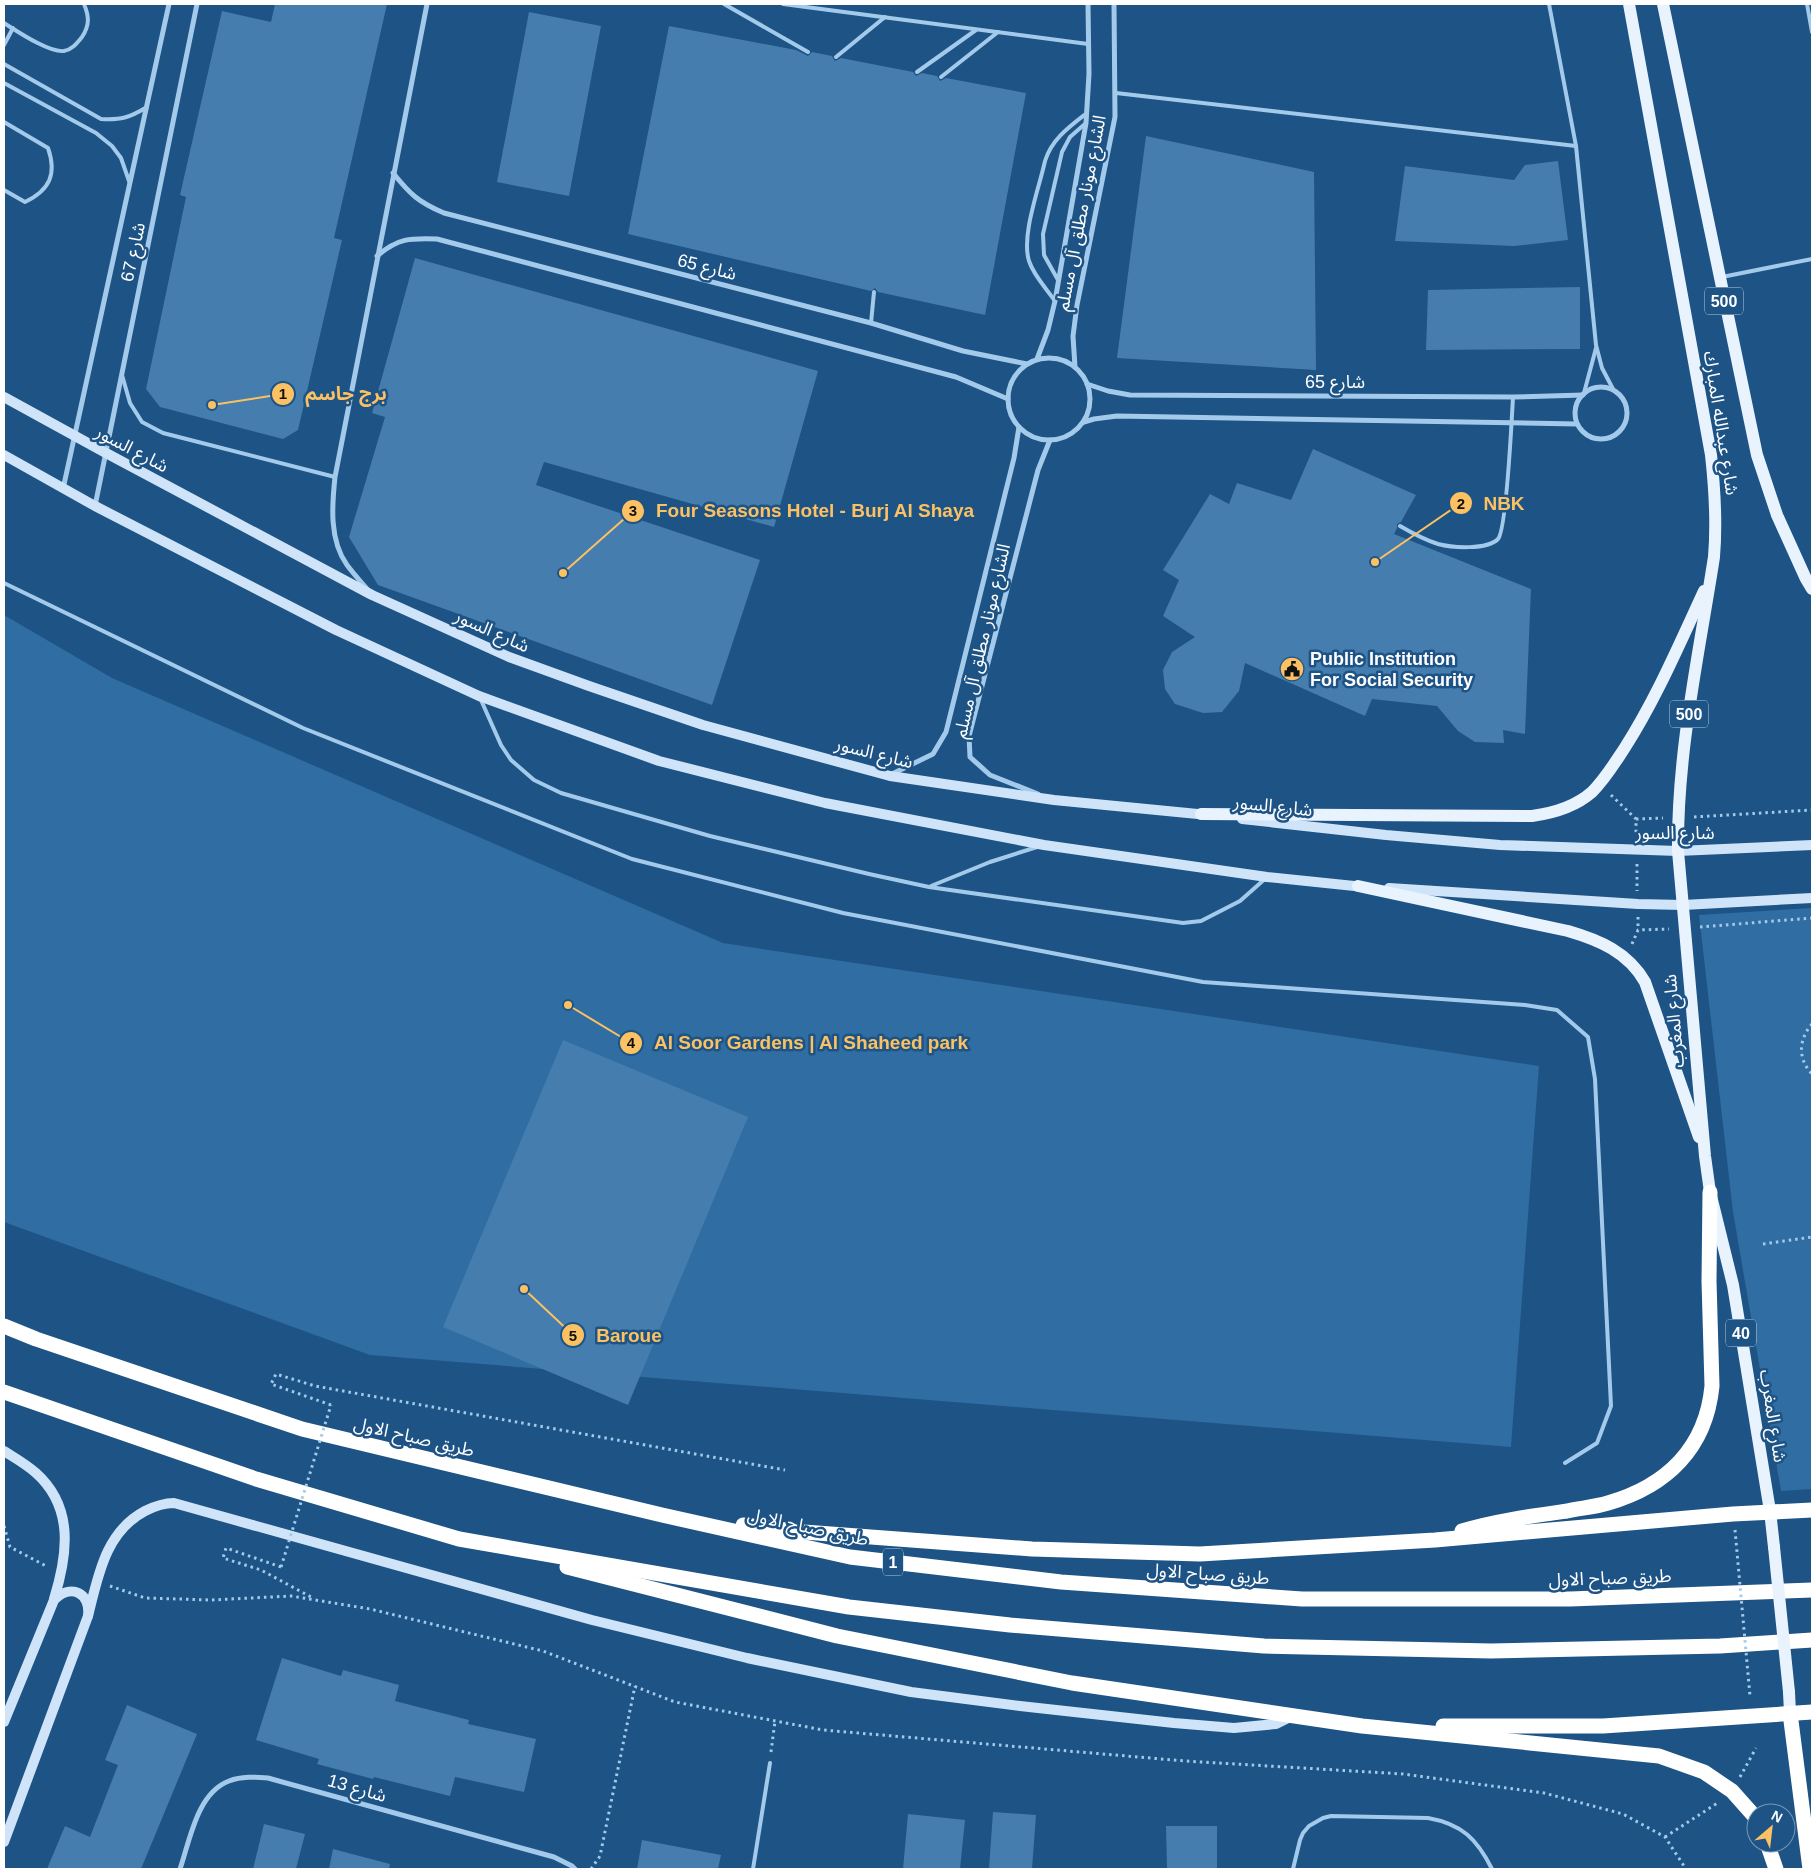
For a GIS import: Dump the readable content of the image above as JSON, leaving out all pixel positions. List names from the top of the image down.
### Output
{
  "streets": {
    "highway": [
      "شارع المغرب",
      "40",
      "طريق صباح الاول",
      "1"
    ],
    "main road": ["500", "شارع عبدالله المبارك", "شارع السور"],
    "street": [
      "الشارع مونار مطلق آل مسلم",
      "شارع 67",
      "شارع 65",
      "شارع 13"
    ]
  },
  "crossings": [
    ["الشارع مونار مطلق آل مسلم", "شارع 65"],
    ["الشارع مونار مطلق آل مسلم", "شارع السور"],
    ["شارع 67", "شارع السور"],
    ["شارع عبدالله المبارك", "شارع السور"],
    ["شارع عبدالله المبارك", "شارع المغرب"],
    ["شارع السور", "شارع المغرب"]
  ],
  "places": {
    "other": [
      "برج جاسم",
      "NBK",
      "Four Seasons Hotel - Burj Al Shaya",
      "Al Soor Gardens | Al Shaheed park",
      "Baroue"
    ],
    "public building": ["Public Institution For Social Security"]
  },
  "north": "top right"
}
